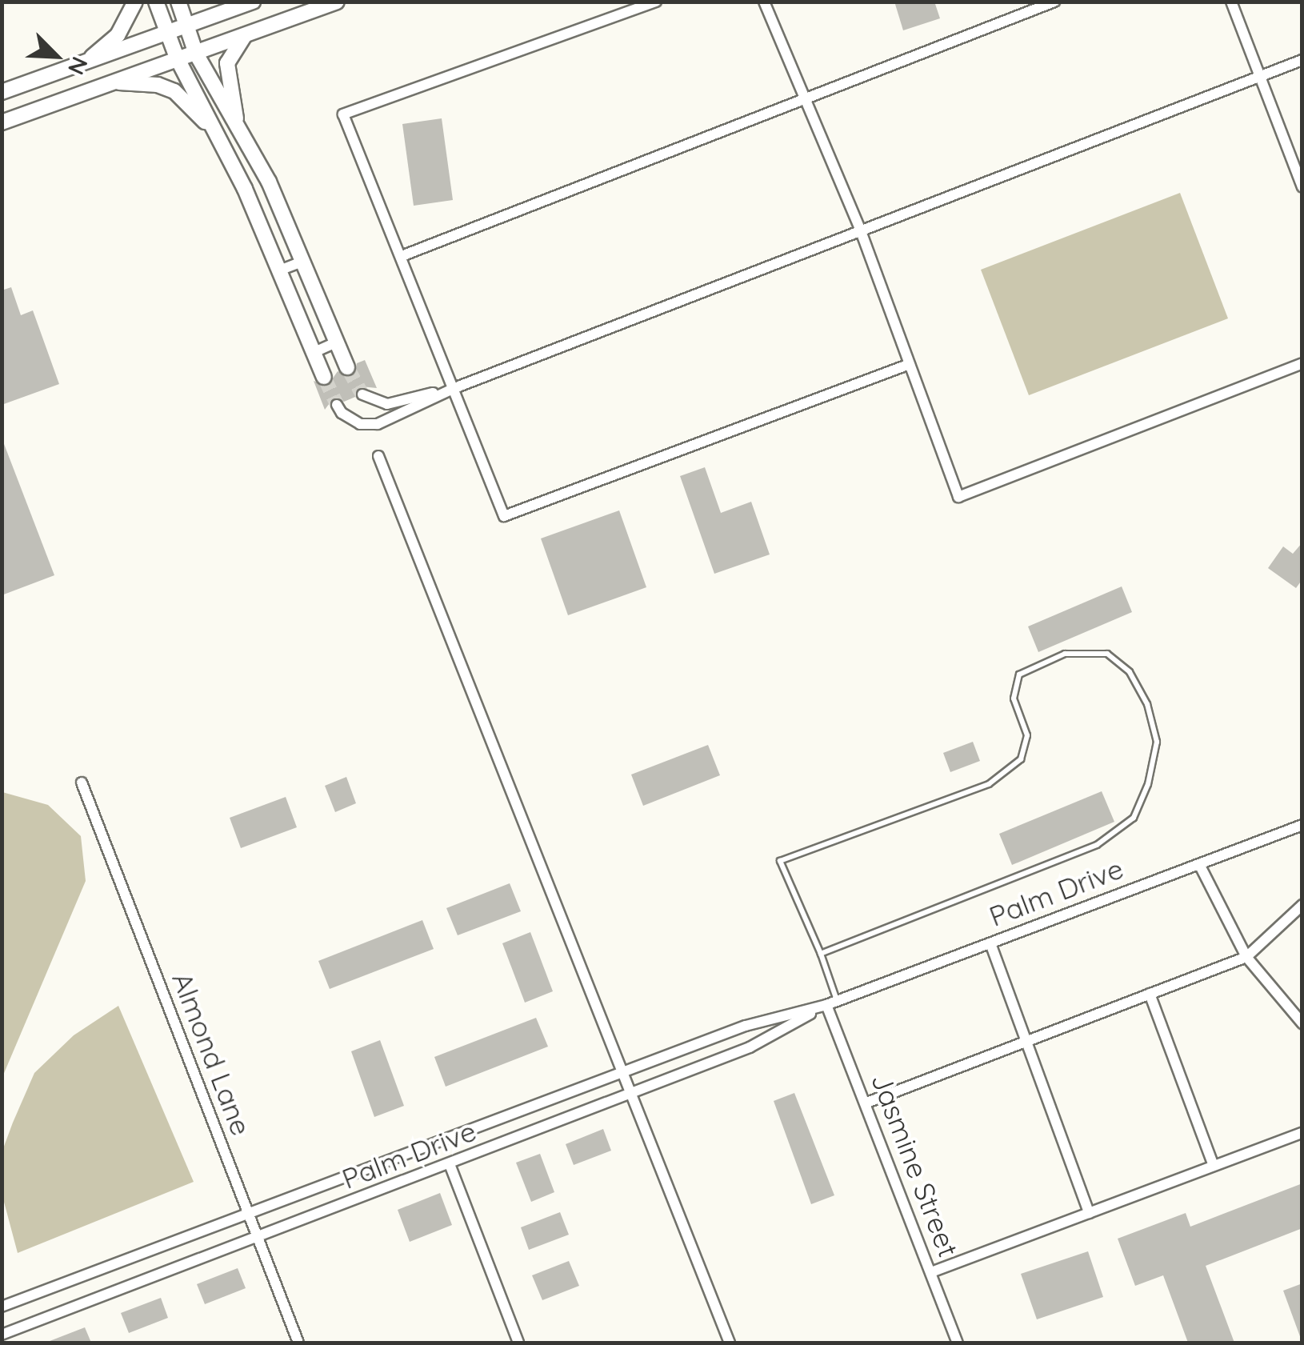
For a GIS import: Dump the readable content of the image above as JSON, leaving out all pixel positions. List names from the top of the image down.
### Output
{
  "streets": {
    "street": ["Palm Drive", "Almond Lane", "Jasmine Street"]
  },
  "crossings": [
    ["Palm Drive", "Almond Lane"],
    ["Palm Drive", "Jasmine Street"]
  ],
  "north": "bottom right"
}
